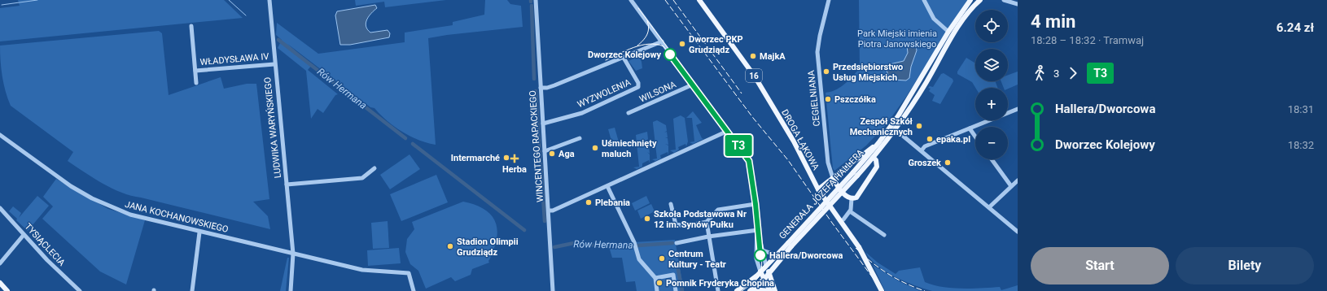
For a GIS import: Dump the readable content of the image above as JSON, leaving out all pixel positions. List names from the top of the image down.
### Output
{
  "streets": {
    "main road": ["16", "DROGA ŁĄKOWA", "GENERAŁA JÓZEFA HALLERA"],
    "street": [
      "WŁADYSŁAWA IV",
      "WILSONA",
      "WYZWOLENIA",
      "CEGIELNIANA",
      "LUDWIKA WARYŃSKIEGO",
      "WINCENTEGO RAPACKIEGO",
      "JANA KOCHANOWSKIEGO",
      "TYSIĄCLECIA"
    ]
  },
  "crossings": [
    ["WŁADYSŁAWA IV", "LUDWIKA WARYŃSKIEGO"],
    ["WYZWOLENIA", "WINCENTEGO RAPACKIEGO"],
    ["LUDWIKA WARYŃSKIEGO", "JANA KOCHANOWSKIEGO"]
  ],
  "water": ["Rów Hermana"],
  "parks": ["Park Miejski imienia Piotra Janowskiego"],
  "places": {
    "other": [
      "Dworzec PKP Grudziądz",
      "Dworzec Kolejowy",
      "MajkA",
      "Przedsiębiorstwo Usług Miejskich",
      "Pszczółka",
      "Zespół Szkół Mechanicznych",
      "epaka.pl",
      "Uśmiechnięty maluch",
      "Aga",
      "Intermarché",
      "Groszek",
      "Plebania",
      "Szkoła Podstawowa Nr 12 im. Synów Pułku",
      "Stadion Olimpii Grudziądz",
      "Hallera/Dworcowa",
      "Centrum Kultury - Teatr",
      "Pomnik Fryderyka Chopina"
    ],
    "health": ["Herba"]
  },
  "lines": ["tram line T3"],
  "page": {
    "on_map": "T3",
    "heading": ["4 min", "18:28 – 18:32 · Tramwaj", "6.24 zł"],
    "map_buttons": ["+", "−"],
    "legs": ["3", "T3"],
    "list": [
      {
        "name": "Hallera/Dworcowa",
        "value": "18:31"
      },
      {
        "name": "Dworzec Kolejowy",
        "value": "18:32"
      }
    ],
    "buttons": ["Start", "Bilety"]
  }
}
